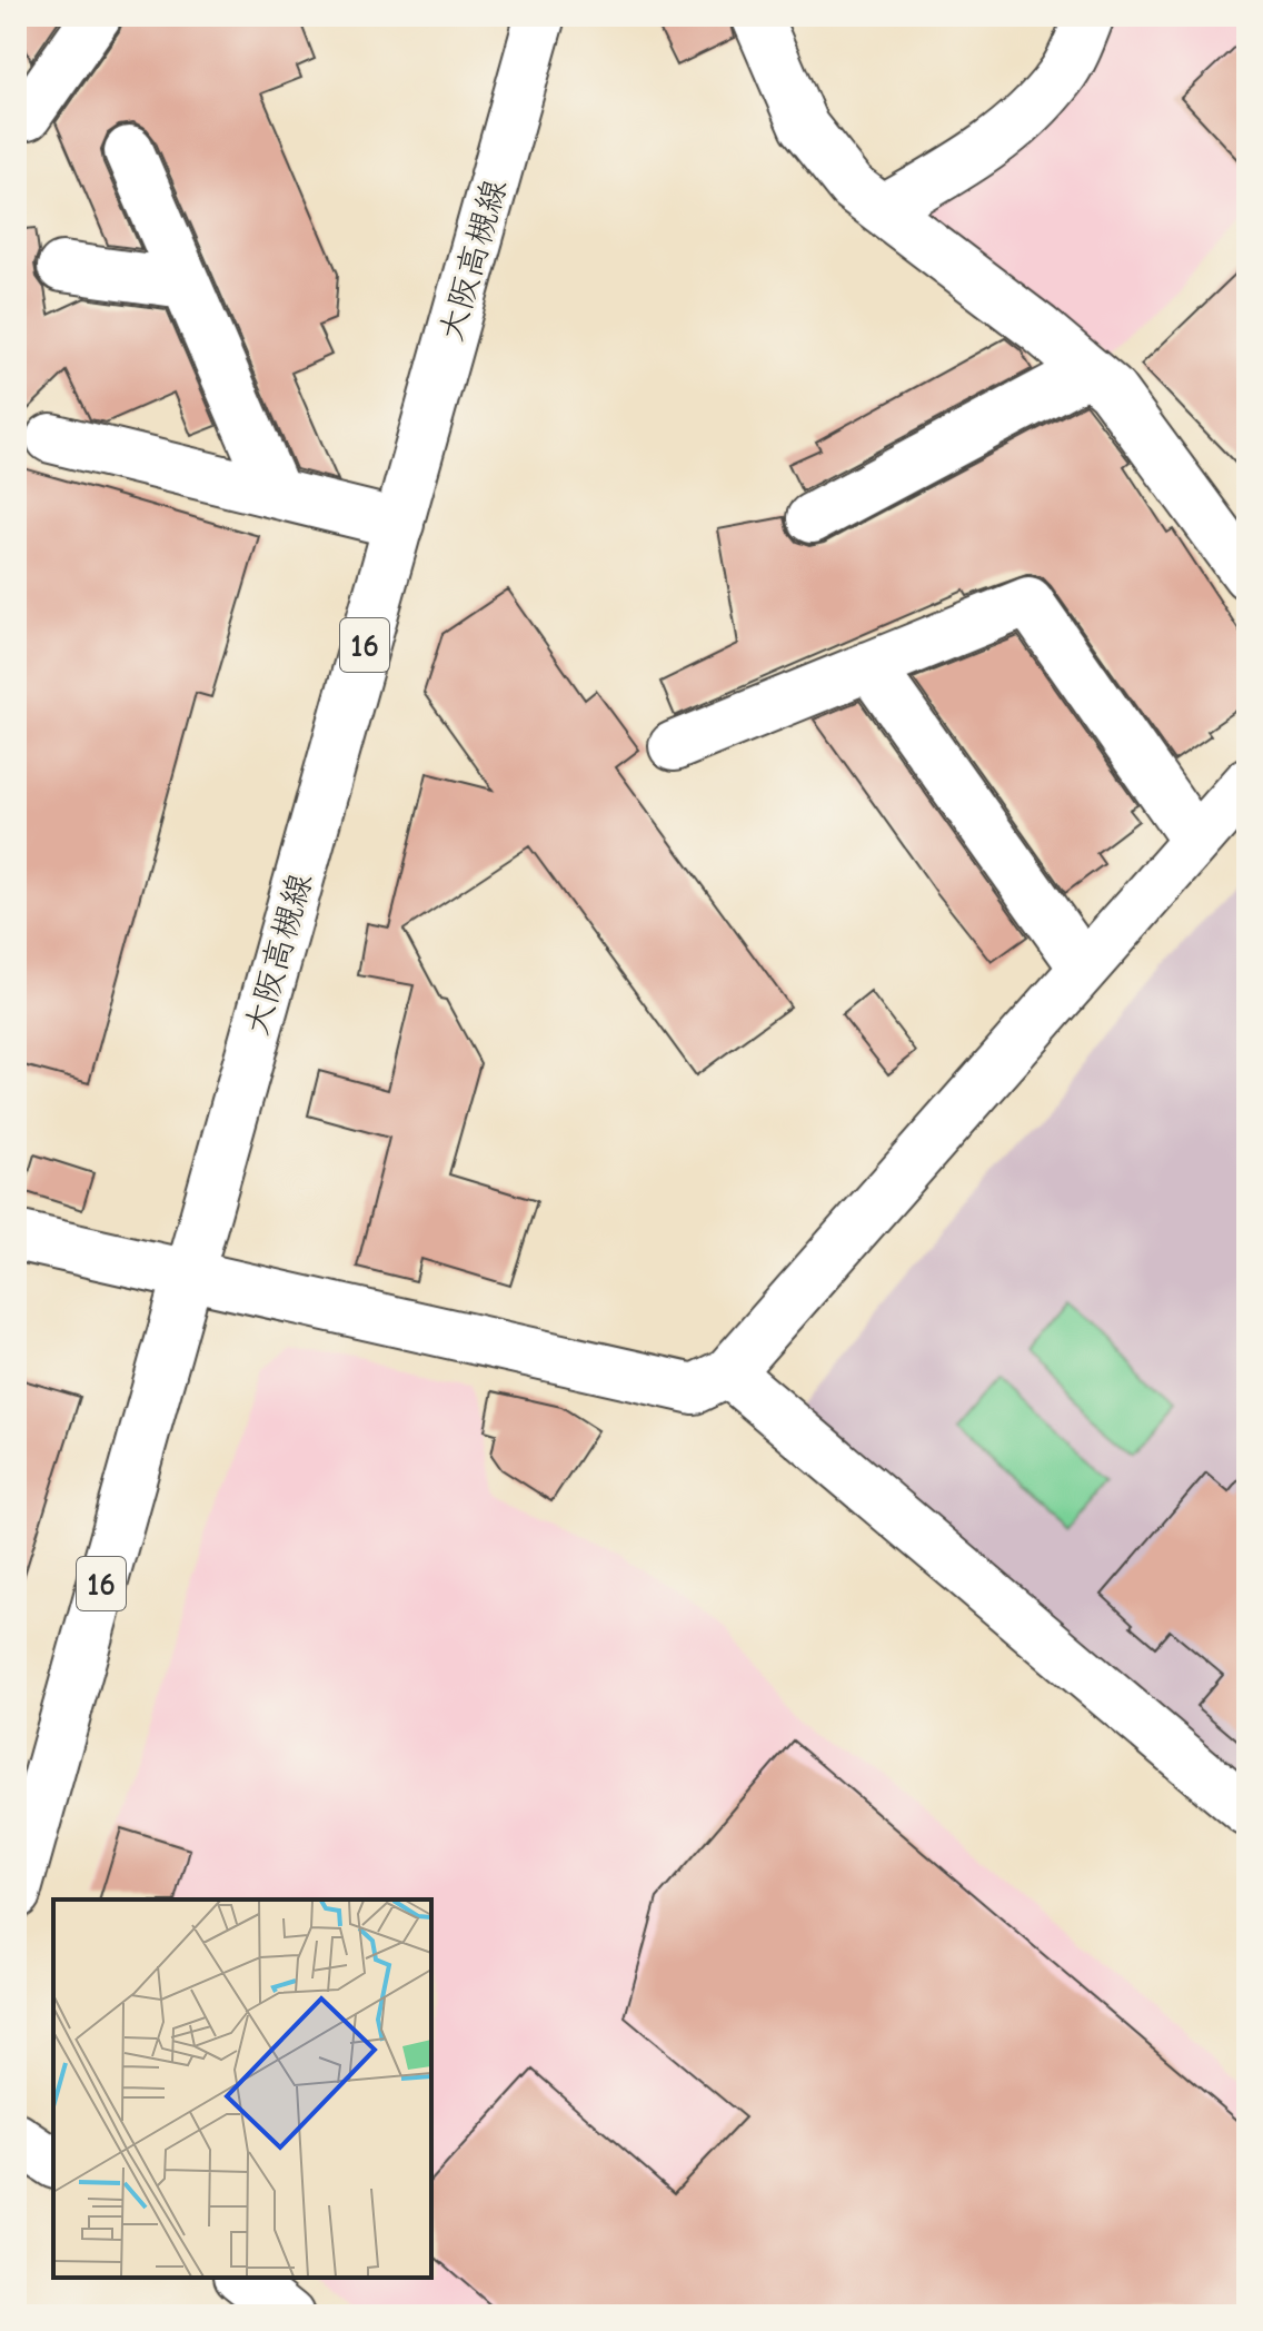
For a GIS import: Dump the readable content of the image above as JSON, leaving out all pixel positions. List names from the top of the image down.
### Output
{
  "streets": {
    "street": ["大阪高槻線", "16"]
  }
}
